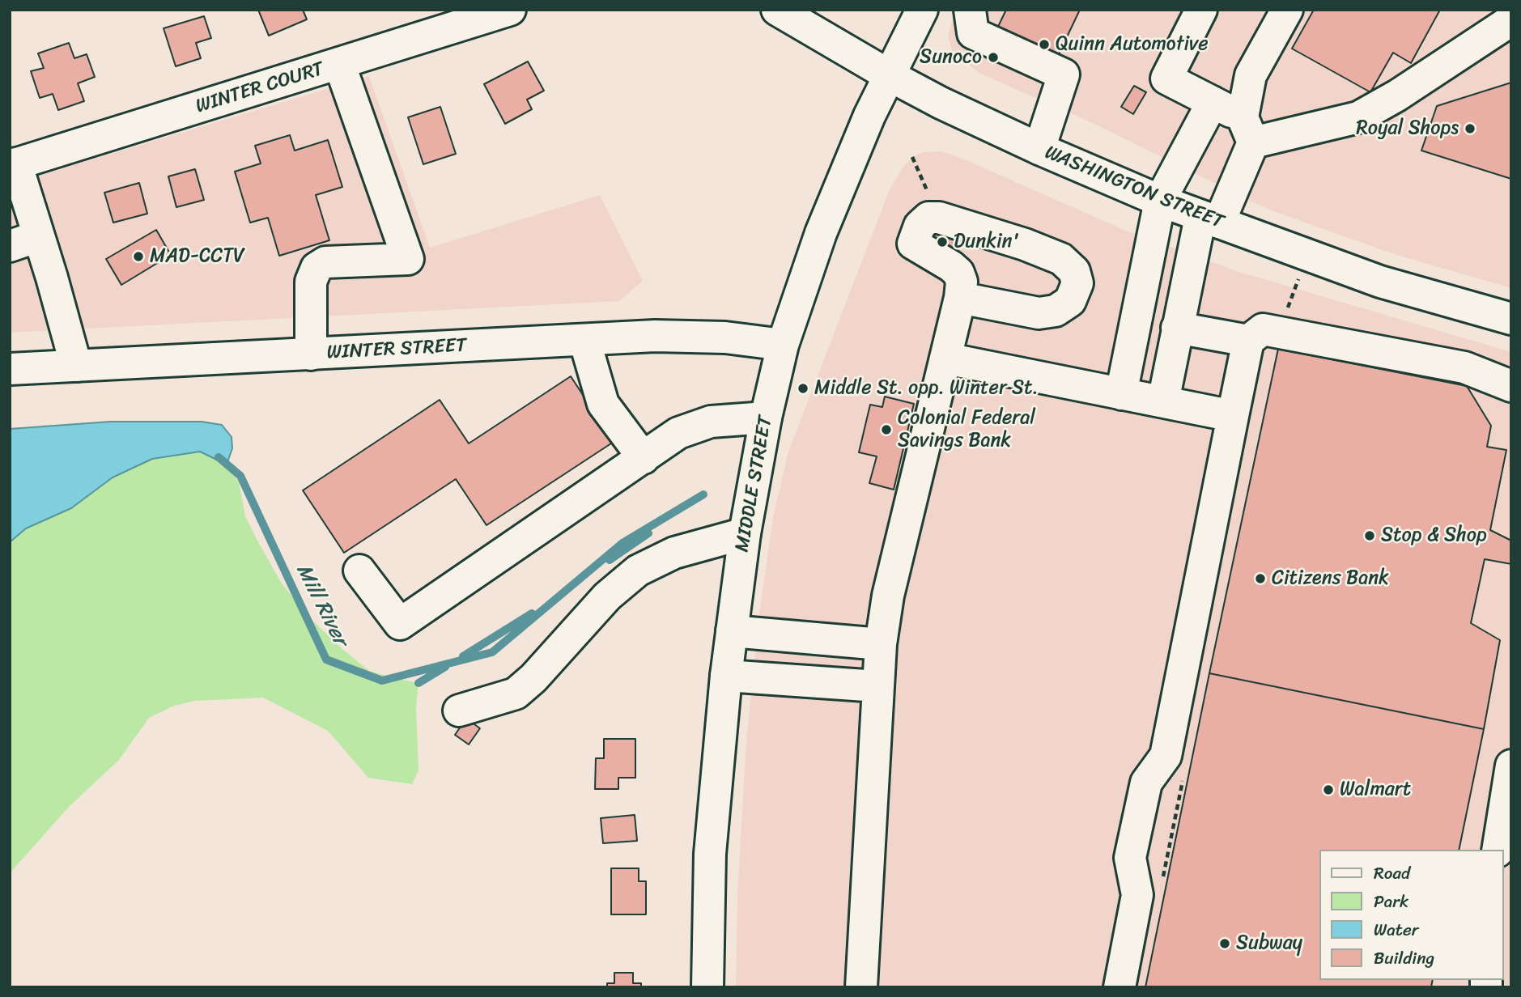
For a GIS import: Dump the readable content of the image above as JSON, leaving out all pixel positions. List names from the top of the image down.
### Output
{
  "streets": {
    "main road": [
      "WINTER COURT",
      "WASHINGTON STREET",
      "WINTER STREET",
      "MIDDLE STREET"
    ]
  },
  "crossings": [
    ["WASHINGTON STREET", "MIDDLE STREET"],
    ["WINTER STREET", "MIDDLE STREET"]
  ],
  "water": ["Mill River"],
  "places": [
    "Quinn Automotive",
    "Sunoco",
    "Royal Shops",
    "Dunkin'",
    "MAD-CCTV",
    "Middle St. opp. Winter St.",
    "Colonial Federal Savings Bank",
    "Stop & Shop",
    "Citizens Bank",
    "Walmart",
    "Subway"
  ],
  "legend": [
    "Road",
    "Park",
    "Water",
    "Building"
  ]
}
